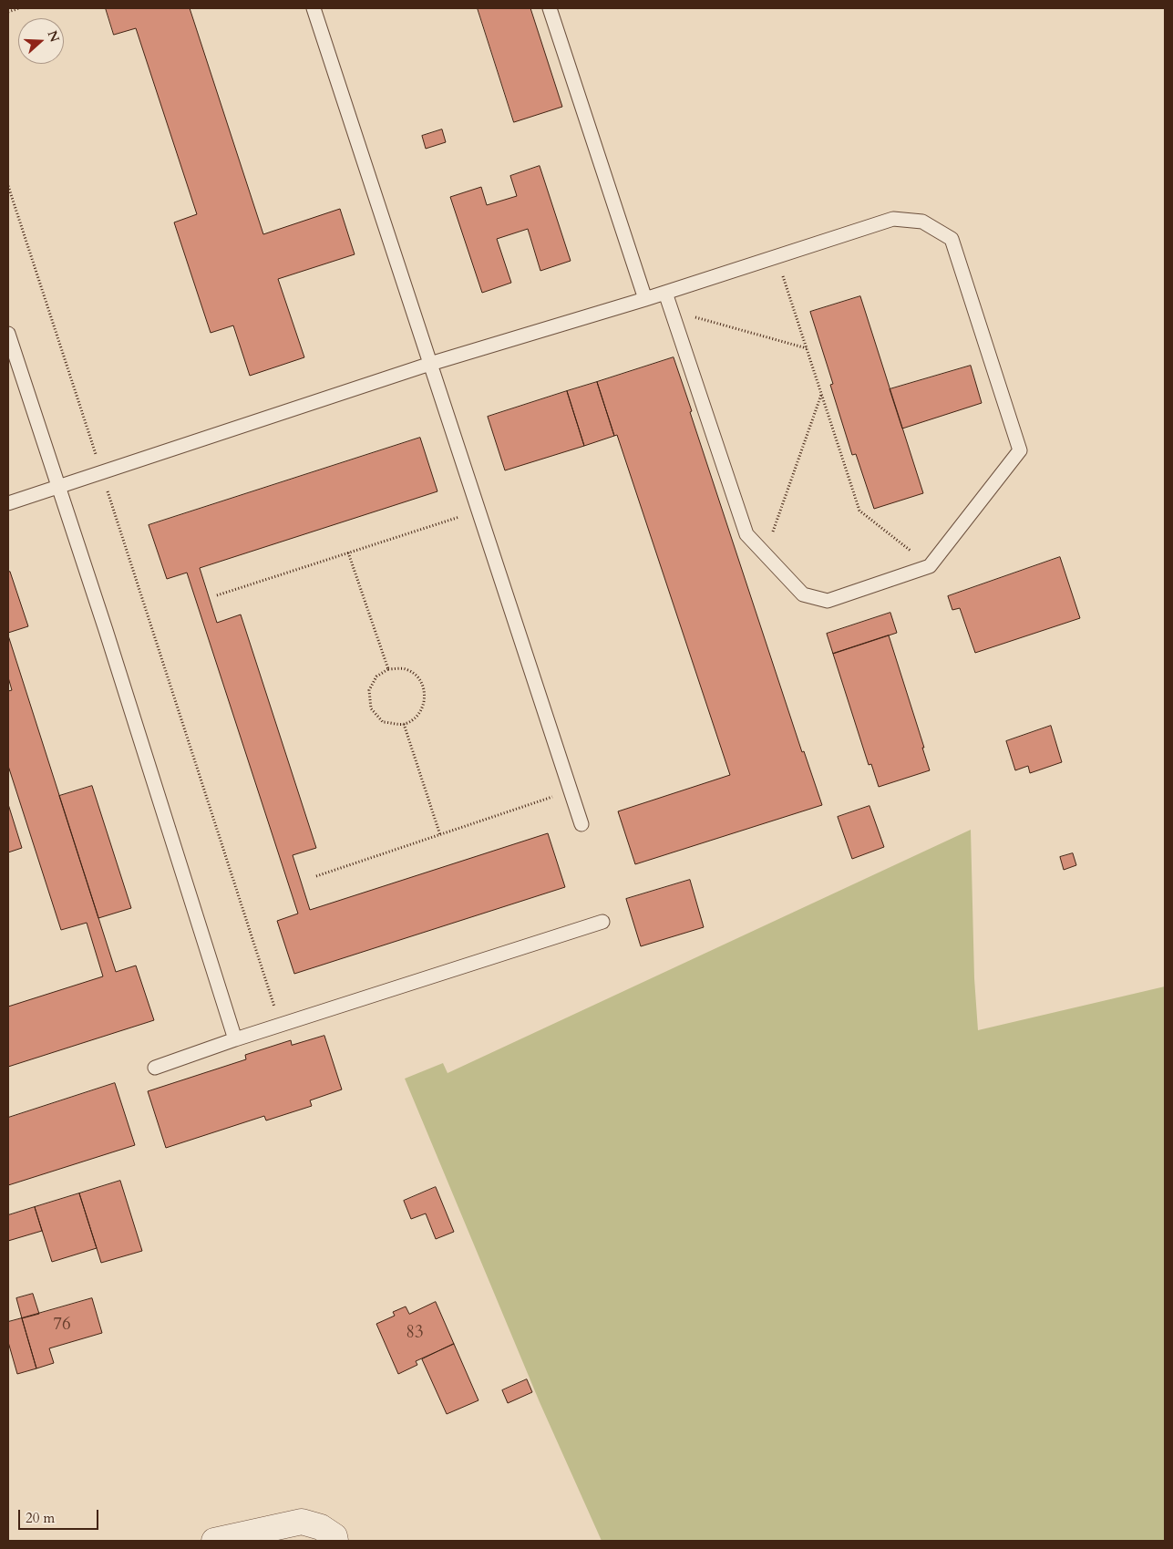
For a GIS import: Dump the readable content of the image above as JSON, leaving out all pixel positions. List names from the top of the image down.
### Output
{
  "house_numbers": ["76", "83"],
  "scale_bar": "20 m",
  "north": "right"
}
